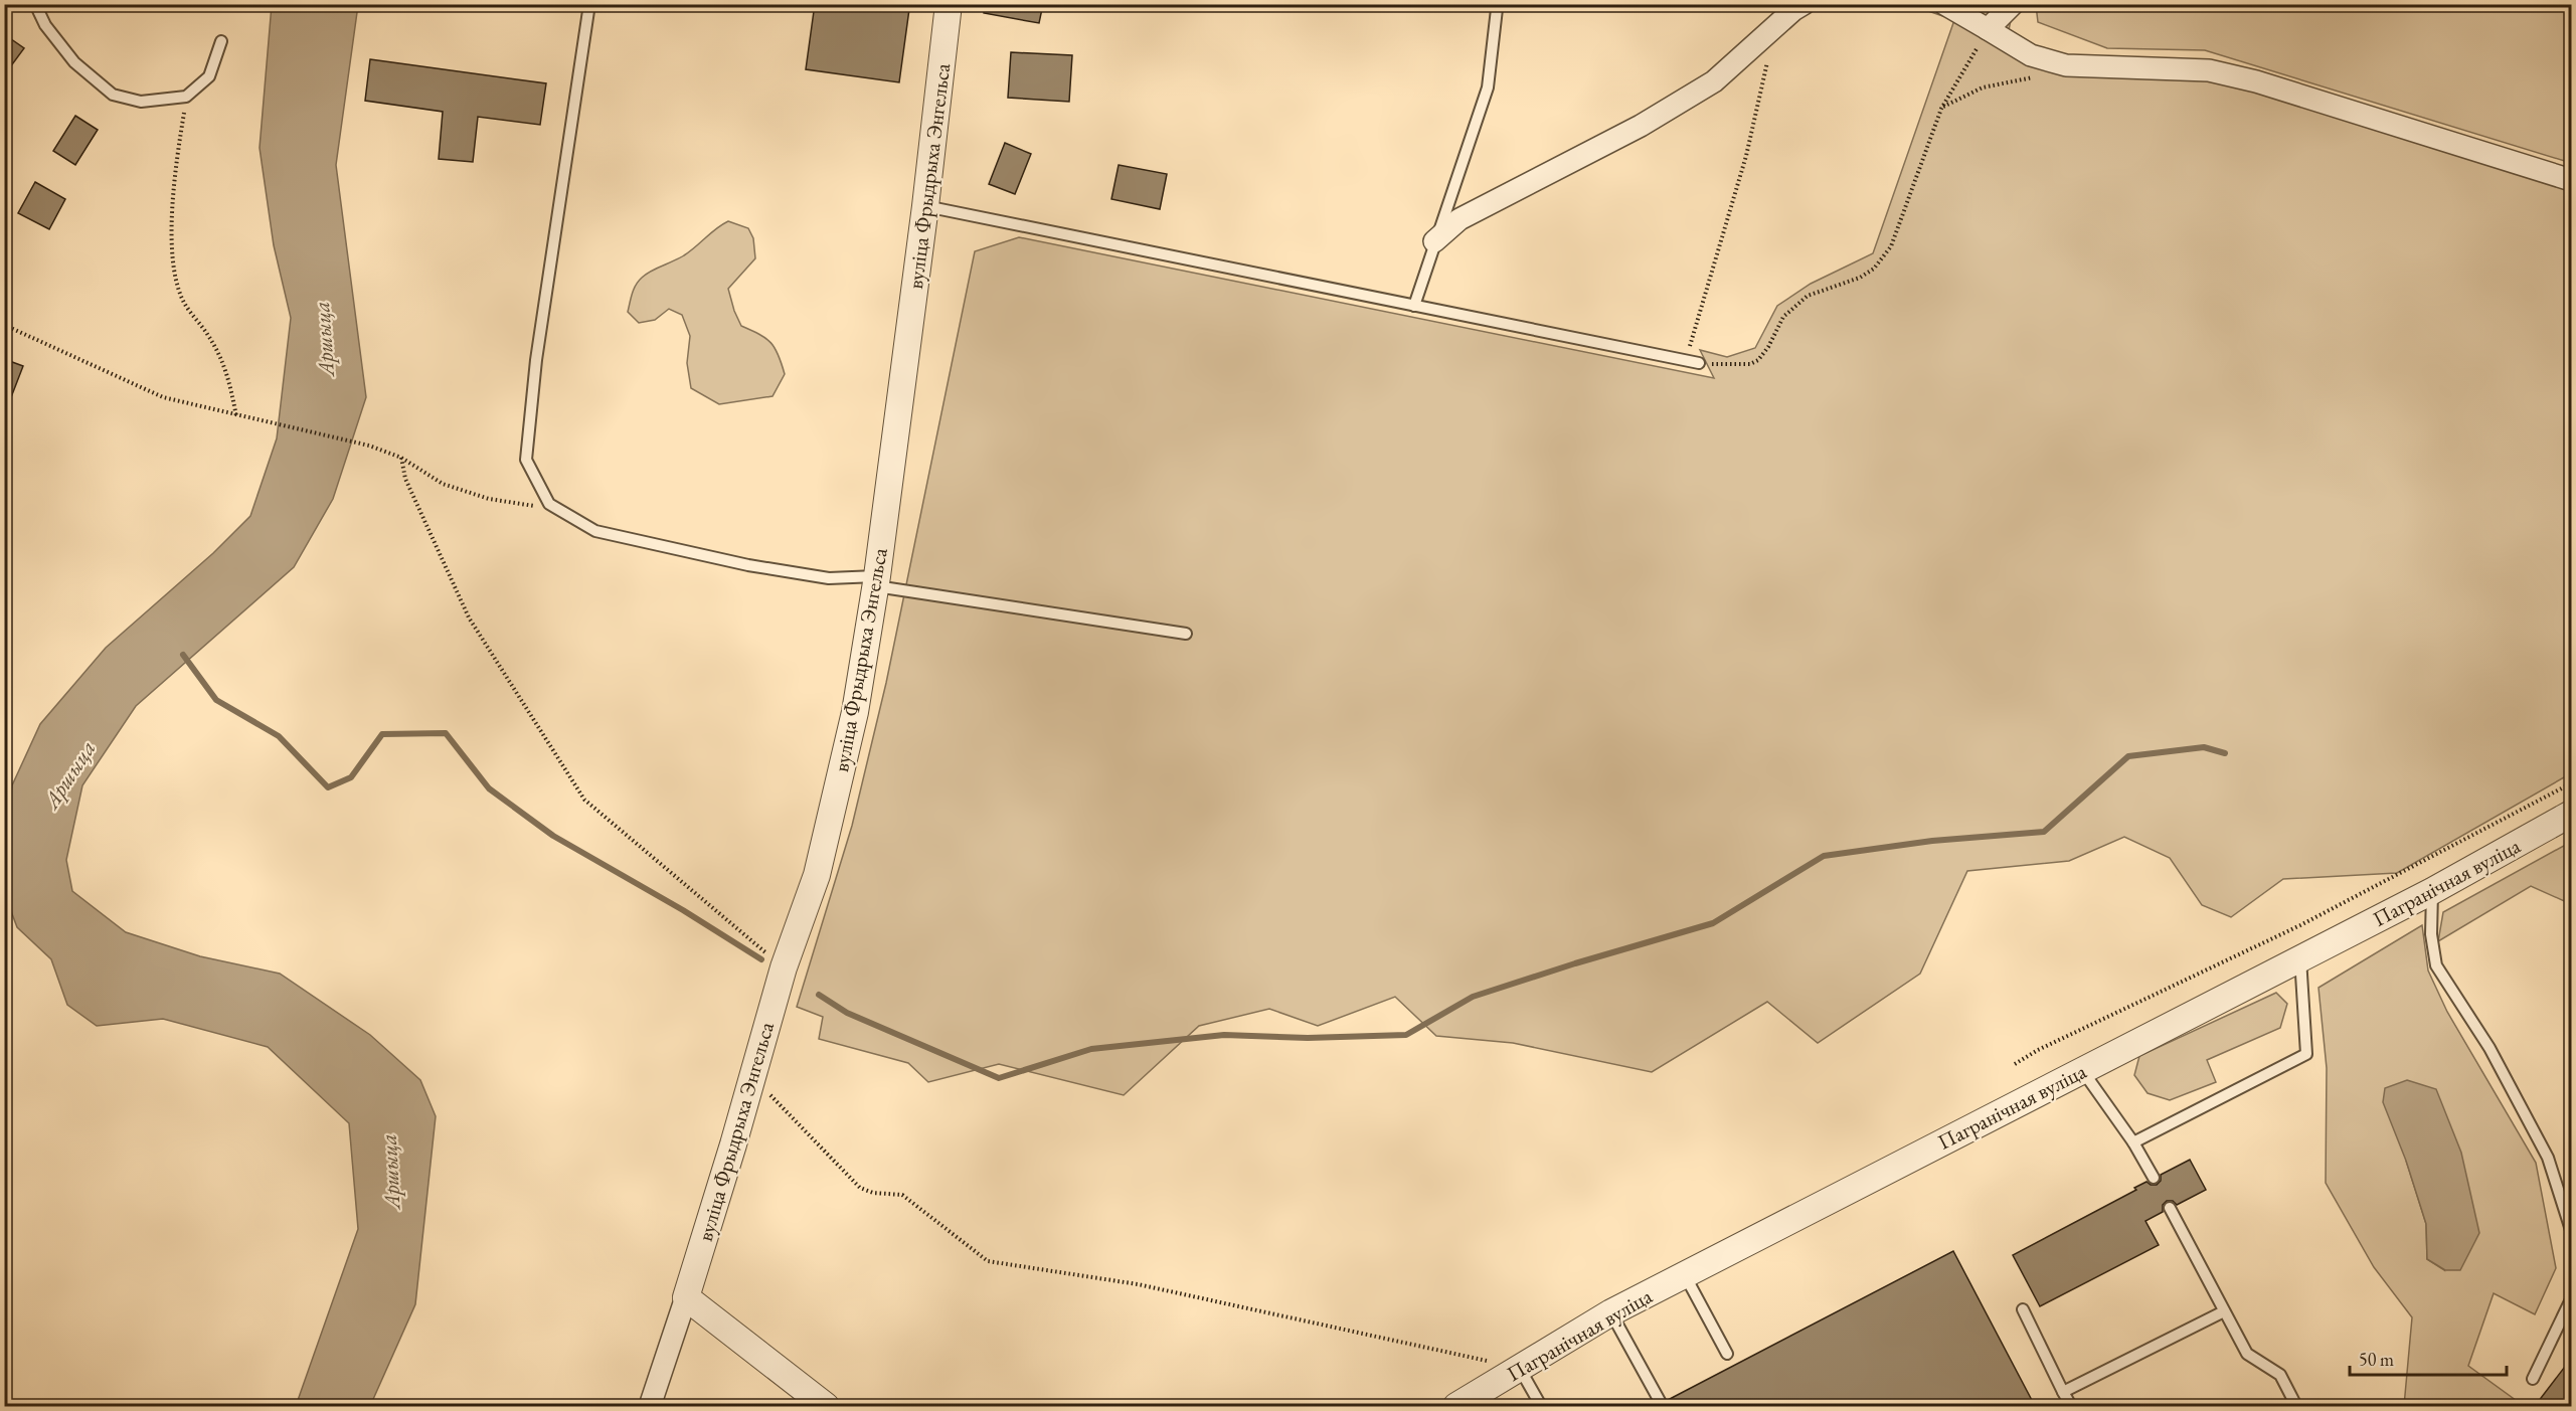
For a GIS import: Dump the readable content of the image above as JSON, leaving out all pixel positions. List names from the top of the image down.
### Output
{
  "streets": {
    "street": ["вуліца Фрыдрыха Энгельса", "Пагранічная вуліца"]
  },
  "water": ["Аршыца"],
  "scale_bar": "50 m"
}
